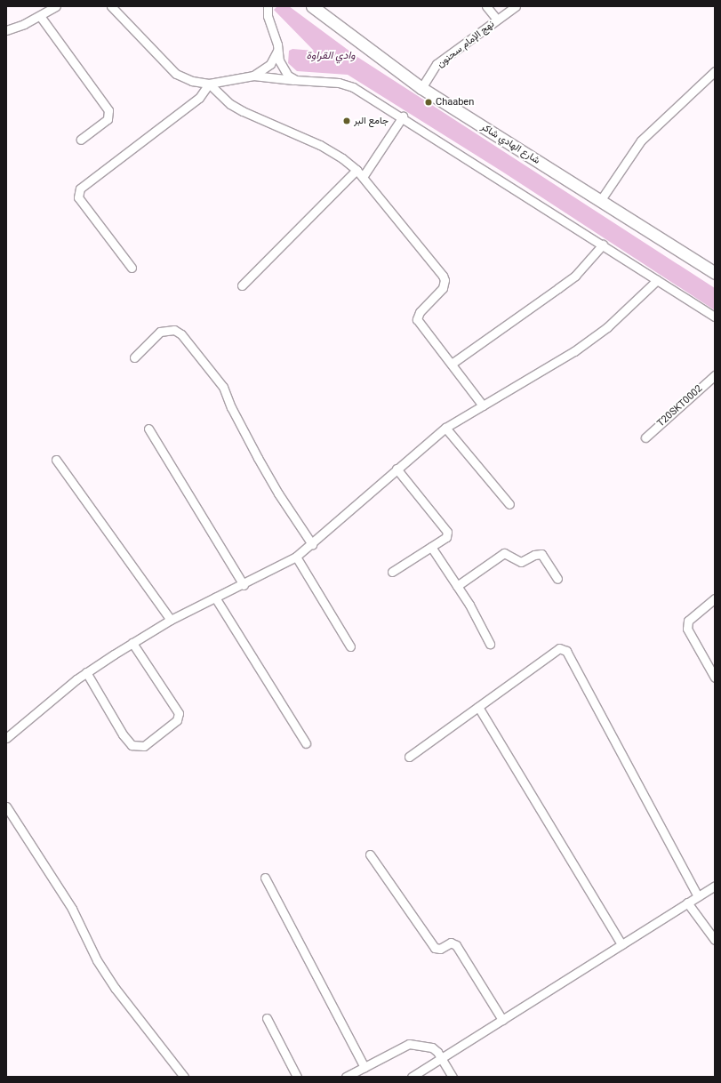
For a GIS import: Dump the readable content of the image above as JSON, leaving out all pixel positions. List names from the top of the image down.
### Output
{
  "streets": {
    "main road": ["شارع الهادي شاكر"],
    "street": ["نهج الإمام سحنون", "T20SKT0002"]
  },
  "crossings": [
    ["نهج الإمام سحنون", "شارع الهادي شاكر"]
  ],
  "water": ["وادي القراوة"],
  "places": ["Chaaben", "جامع البر"]
}
